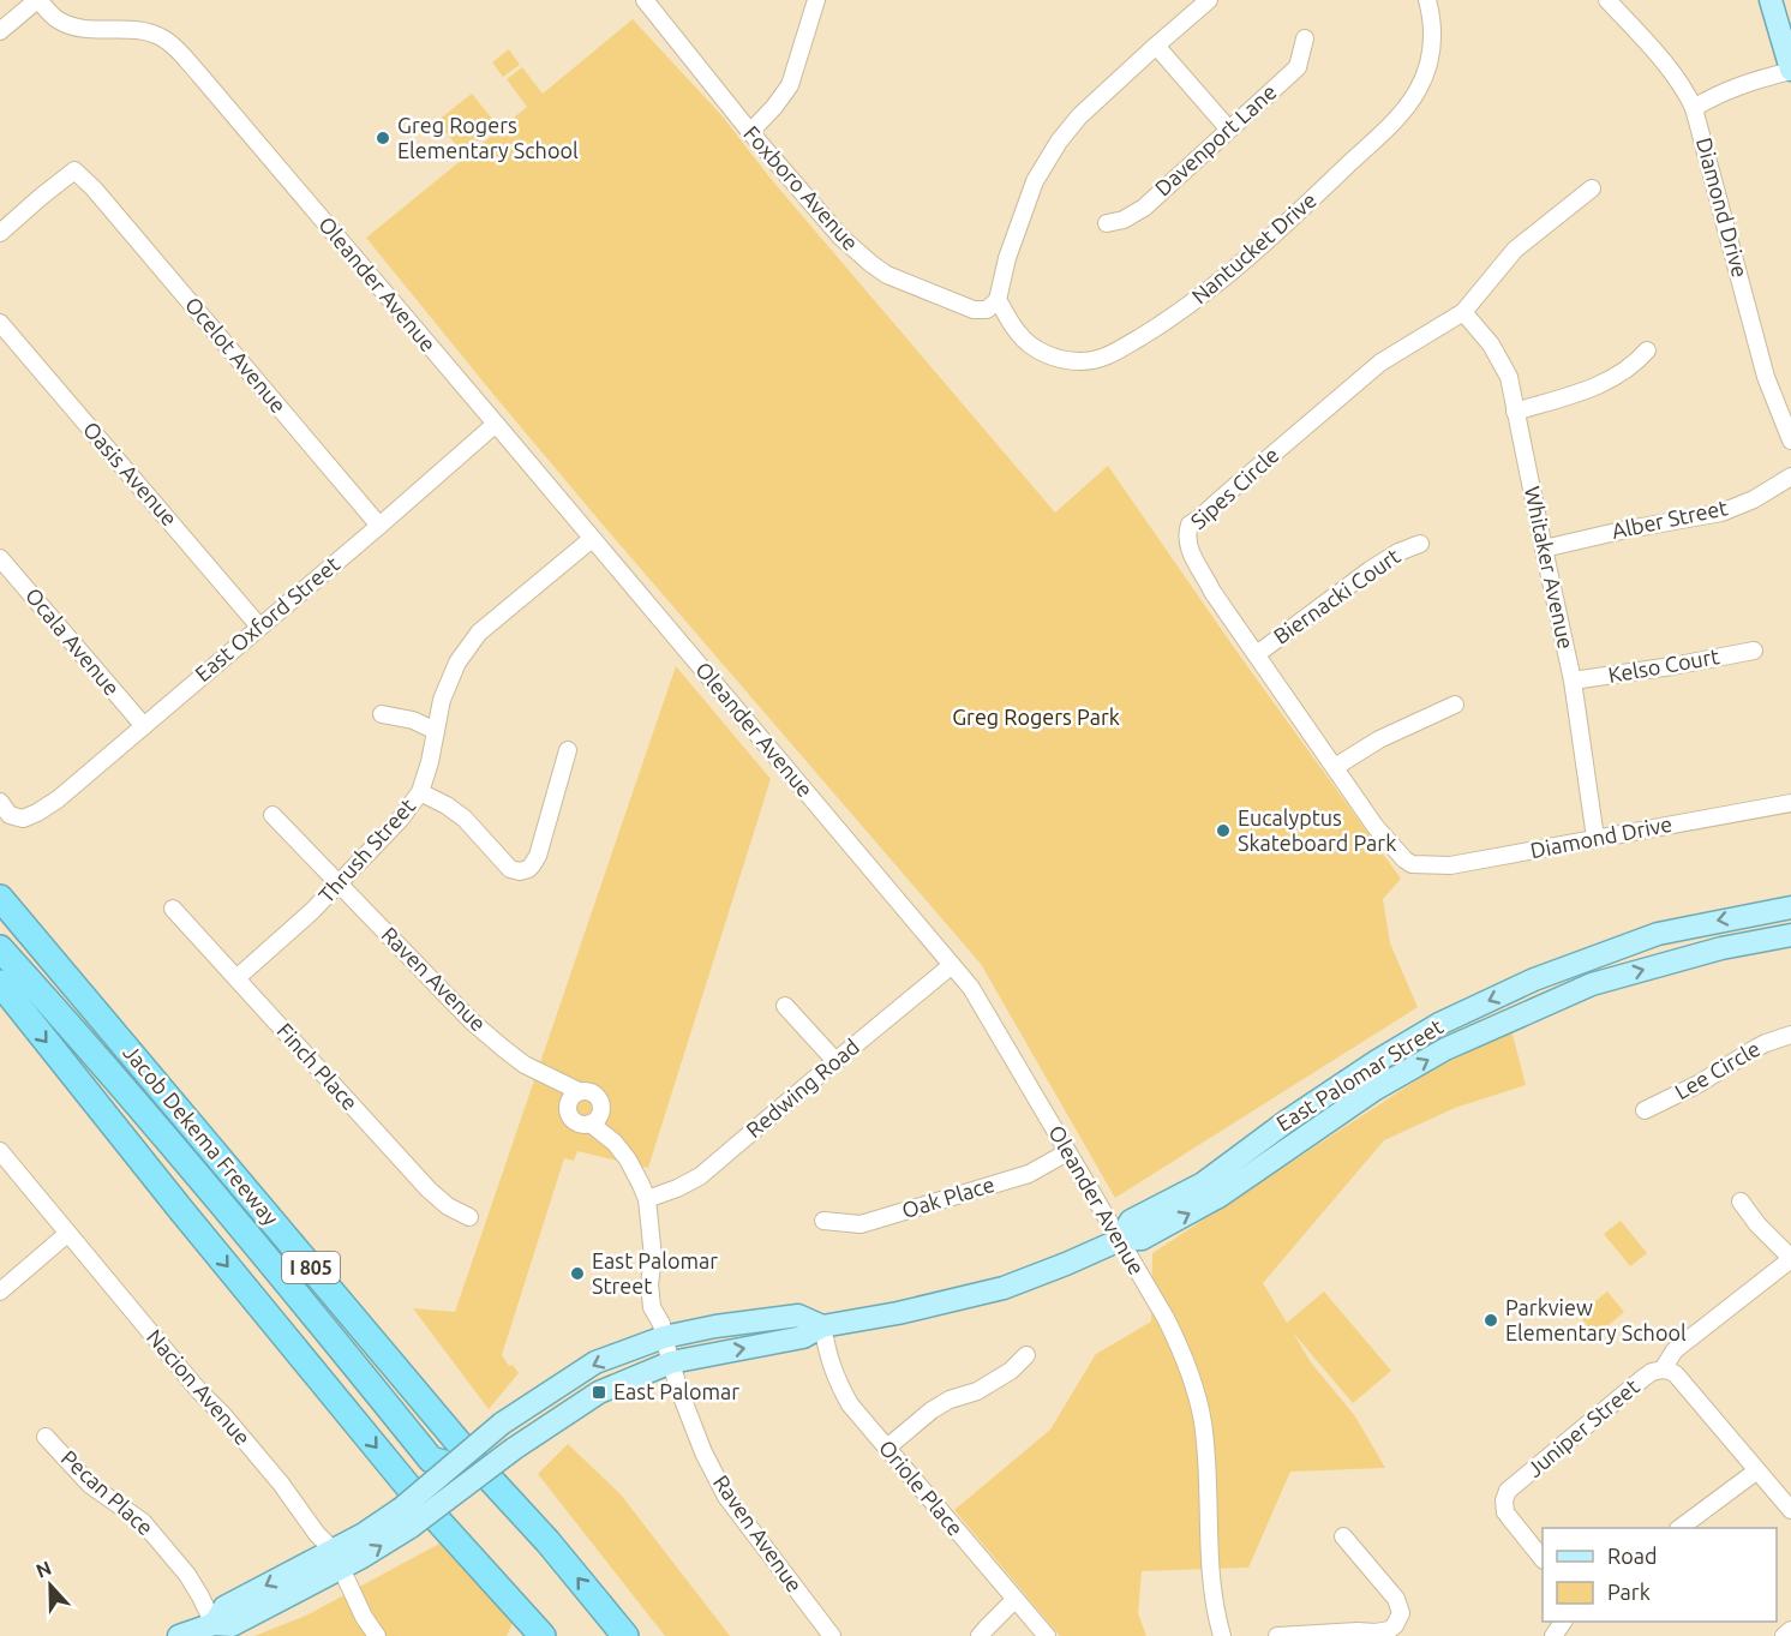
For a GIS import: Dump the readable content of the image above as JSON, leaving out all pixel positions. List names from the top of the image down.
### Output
{
  "streets": {
    "highway": ["Jacob Dekema Freeway", "I 805"],
    "main road": ["East Palomar Street"],
    "street": [
      "Davenport Lane",
      "Foxboro Avenue",
      "Diamond Drive",
      "Nantucket Drive",
      "Oleander Avenue",
      "Ocelot Avenue",
      "Oasis Avenue",
      "Sipes Circle",
      "Alber Street",
      "Whitaker Avenue",
      "Biernacki Court",
      "East Oxford Street",
      "Ocala Avenue",
      "Kelso Court",
      "Thrush Street",
      "Raven Avenue",
      "Finch Place",
      "Lee Circle",
      "Redwing Road",
      "Oak Place",
      "Nacion Avenue",
      "Juniper Street",
      "Oriole Place",
      "Pecan Place"
    ]
  },
  "crossings": [
    ["Foxboro Avenue", "Nantucket Drive"],
    ["Diamond Drive", "Sipes Circle"],
    ["Diamond Drive", "Whitaker Avenue"],
    ["Oleander Avenue", "East Oxford Street"],
    ["Oleander Avenue", "Thrush Street"],
    ["Oleander Avenue", "East Palomar Street"],
    ["Oleander Avenue", "Redwing Road"],
    ["Oleander Avenue", "Oak Place"],
    ["Ocelot Avenue", "East Oxford Street"],
    ["Oasis Avenue", "East Oxford Street"],
    ["Sipes Circle", "Whitaker Avenue"],
    ["Sipes Circle", "Biernacki Court"],
    ["Alber Street", "Whitaker Avenue"],
    ["Whitaker Avenue", "Kelso Court"],
    ["East Oxford Street", "Ocala Avenue"],
    ["Thrush Street", "Raven Avenue"],
    ["Thrush Street", "Finch Place"],
    ["Raven Avenue", "East Palomar Street"],
    ["Raven Avenue", "Redwing Road"],
    ["East Palomar Street", "Nacion Avenue"],
    ["East Palomar Street", "Oriole Place"],
    ["East Palomar Street", "Pecan Place"]
  ],
  "parks": ["Greg Rogers Park"],
  "places": {
    "other": [
      "Greg Rogers Elementary School",
      "Eucalyptus Skateboard Park",
      "East Palomar Street",
      "Parkview Elementary School"
    ],
    "transit": ["East Palomar"]
  },
  "legend": ["Road", "Park"],
  "north": "top"
}
